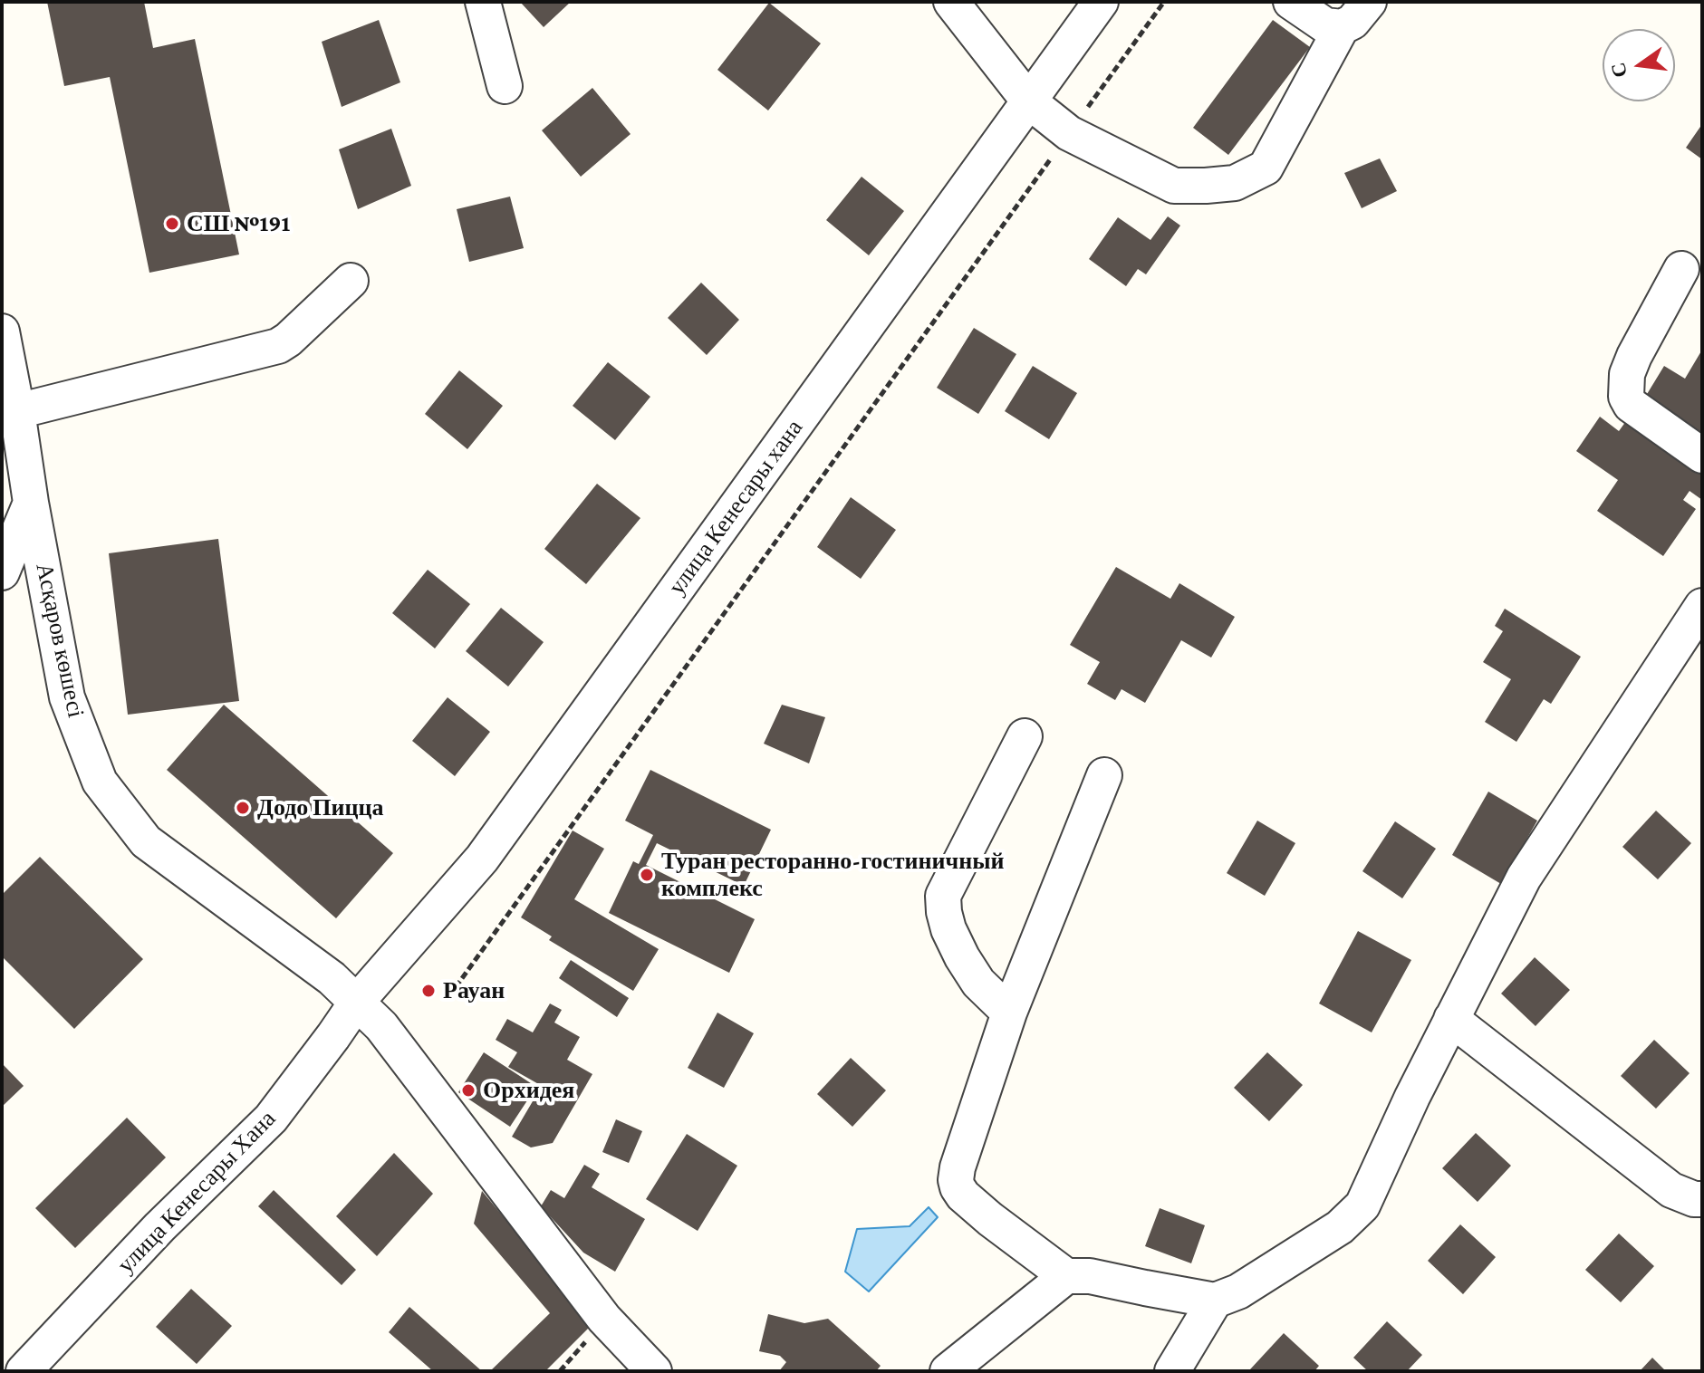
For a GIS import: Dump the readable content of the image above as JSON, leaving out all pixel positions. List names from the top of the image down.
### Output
{
  "streets": {
    "street": ["улица Кенесары хана", "Асқаров көшесі", "улица Кенесары Хана"]
  },
  "crossings": [
    ["улица Кенесары хана", "Асқаров көшесі"],
    ["улица Кенесары хана", "улица Кенесары Хана"],
    ["Асқаров көшесі", "улица Кенесары Хана"]
  ],
  "places": [
    "СШ №191",
    "Додо Пицца",
    "Туран ресторанно-гостиничный комплекс",
    "Рауан",
    "Орхидея"
  ],
  "north": "left"
}
